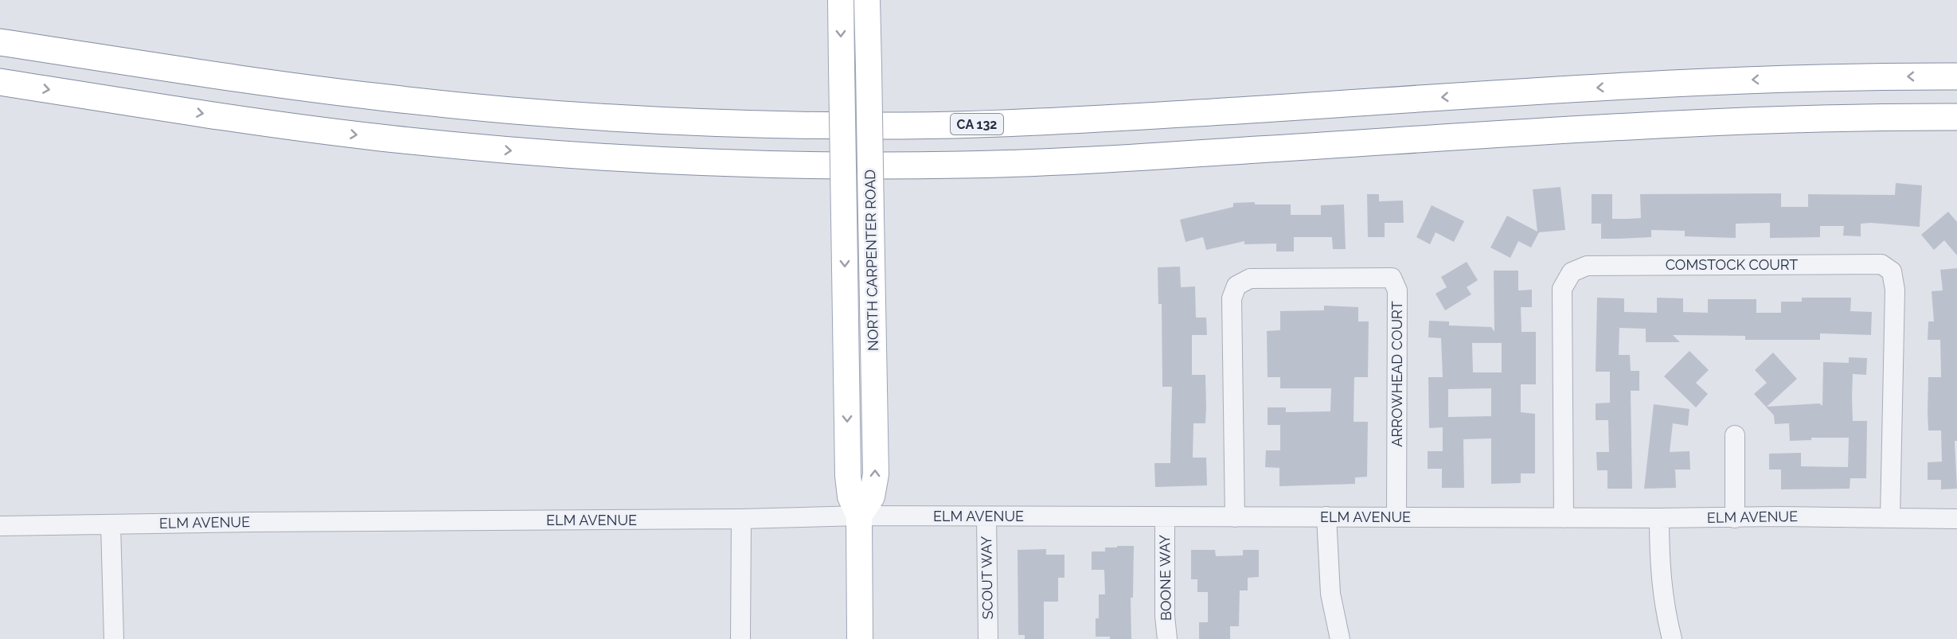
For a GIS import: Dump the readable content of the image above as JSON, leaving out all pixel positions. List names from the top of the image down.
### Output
{
  "streets": {
    "highway": ["CA 132"],
    "main road": ["NORTH CARPENTER ROAD"],
    "street": [
      "COMSTOCK COURT",
      "ARROWHEAD COURT",
      "ELM AVENUE",
      "SCOUT WAY",
      "BOONE WAY"
    ]
  },
  "crossings": [
    ["NORTH CARPENTER ROAD", "ELM AVENUE"],
    ["COMSTOCK COURT", "ELM AVENUE"],
    ["ARROWHEAD COURT", "ELM AVENUE"],
    ["ELM AVENUE", "SCOUT WAY"],
    ["ELM AVENUE", "BOONE WAY"]
  ]
}
